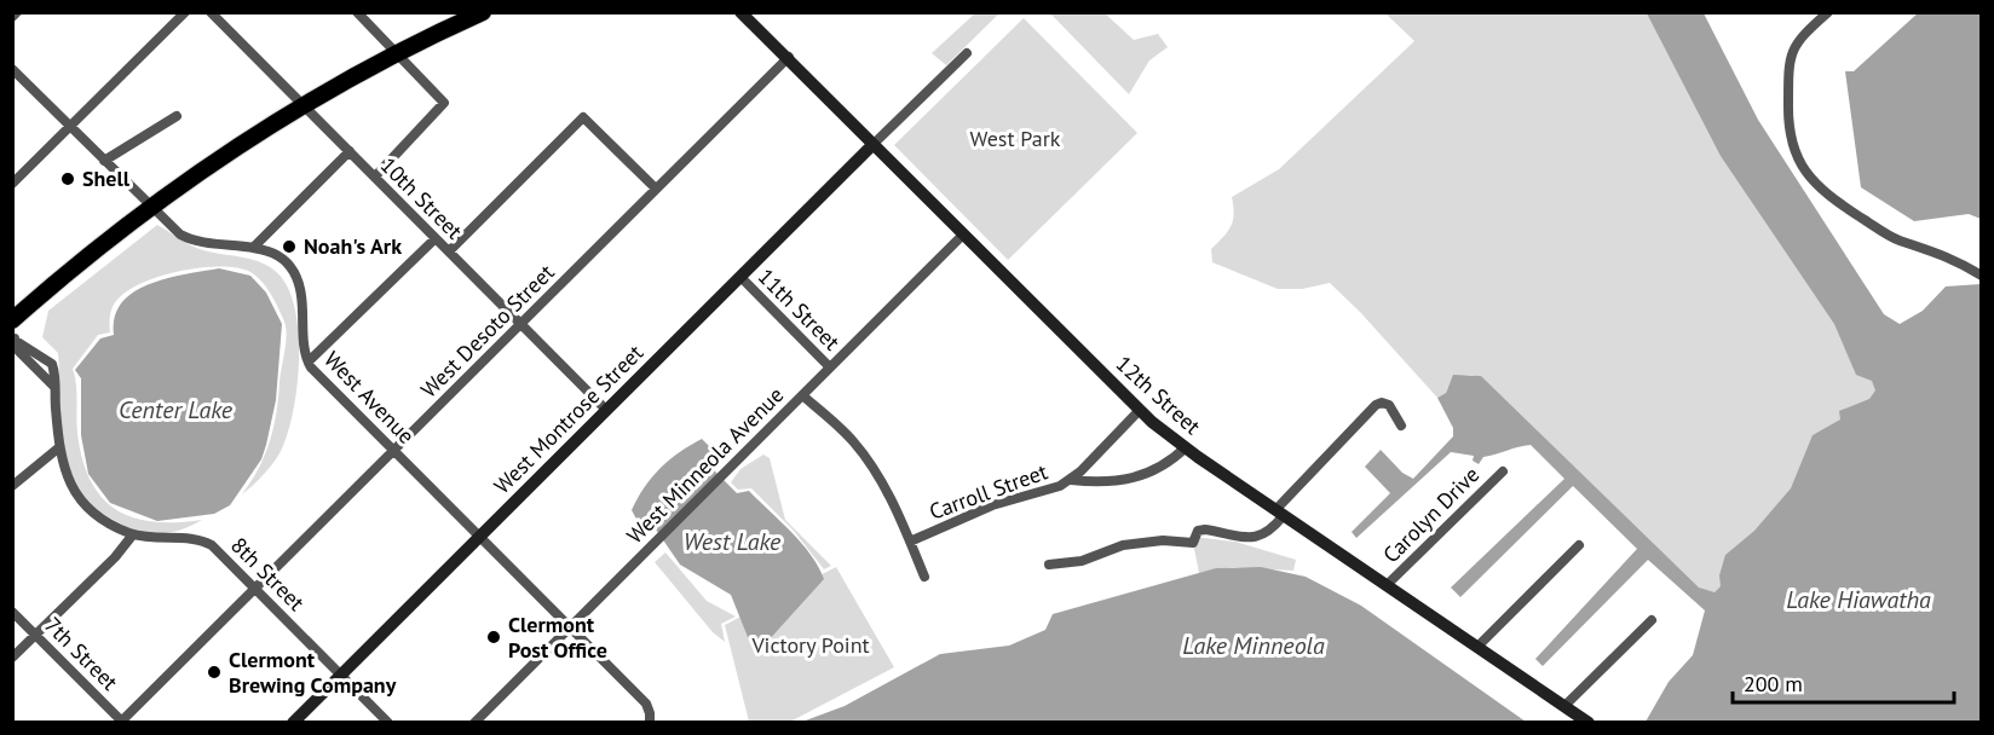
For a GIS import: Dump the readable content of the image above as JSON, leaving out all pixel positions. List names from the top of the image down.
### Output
{
  "streets": {
    "main road": ["12th Street", "West Montrose Street"],
    "street": [
      "10th Street",
      "11th Street",
      "West Desoto Street",
      "West Avenue",
      "West Minneola Avenue",
      "Carroll Street",
      "Carolyn Drive",
      "8th Street",
      "7th Street"
    ]
  },
  "crossings": [
    ["10th Street", "West Desoto Street"],
    ["10th Street", "West Montrose Street"],
    ["11th Street", "West Montrose Street"],
    ["11th Street", "West Minneola Avenue"],
    ["West Desoto Street", "12th Street"],
    ["West Desoto Street", "West Avenue"],
    ["West Desoto Street", "8th Street"],
    ["West Desoto Street", "7th Street"],
    ["12th Street", "West Montrose Street"],
    ["12th Street", "West Minneola Avenue"],
    ["12th Street", "Carroll Street"],
    ["12th Street", "Carolyn Drive"],
    ["West Avenue", "West Montrose Street"],
    ["West Avenue", "West Minneola Avenue"],
    ["West Montrose Street", "8th Street"]
  ],
  "water": [
    "Center Lake",
    "West Lake",
    "Lake Hiawatha",
    "Lake Minneola"
  ],
  "parks": ["West Park", "Victory Point"],
  "places": [
    "Shell",
    "Noah's Ark",
    "Clermont Post Office",
    "Clermont Brewing Company"
  ],
  "scale_bar": "200 m"
}
